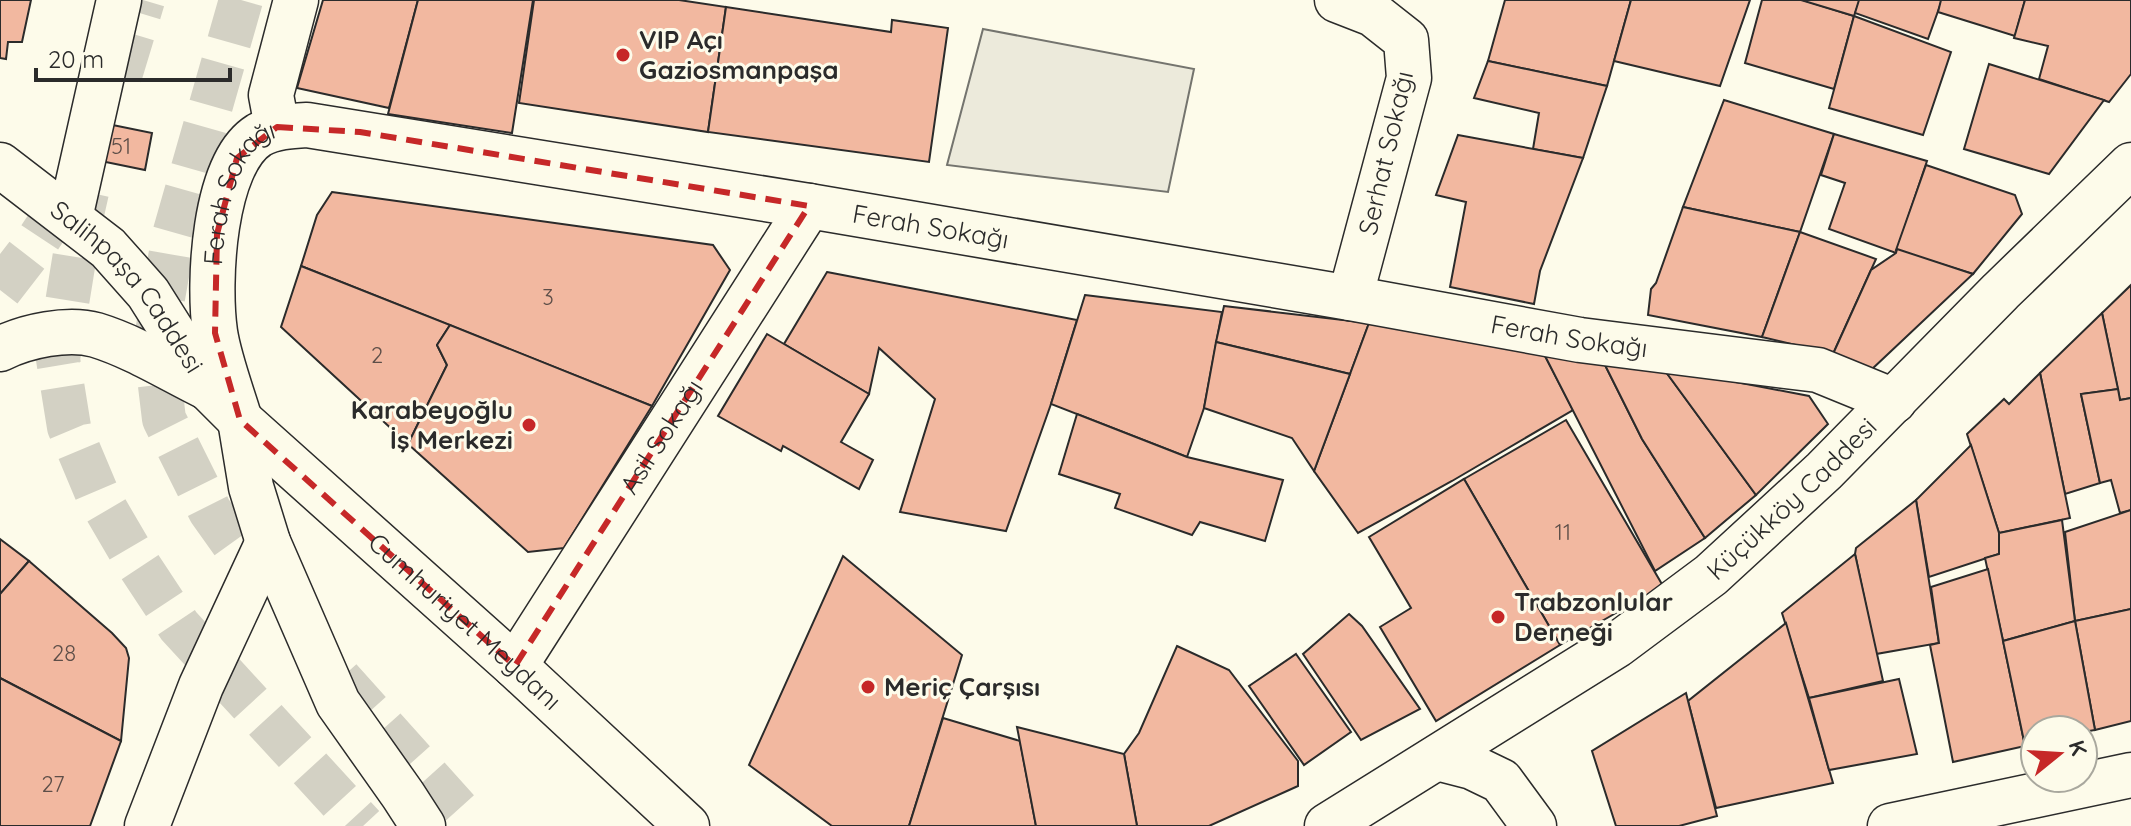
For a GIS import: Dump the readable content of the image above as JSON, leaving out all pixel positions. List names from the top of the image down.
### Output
{
  "streets": {
    "street": [
      "Serhat Sokağı",
      "Ferah Sokağı",
      "Salihpaşa Caddesi",
      "Asil Sokağı",
      "Küçükköy Caddesi",
      "Cumhuriyet Meydanı"
    ]
  },
  "crossings": [
    ["Serhat Sokağı", "Ferah Sokağı"],
    ["Ferah Sokağı", "Salihpaşa Caddesi"],
    ["Ferah Sokağı", "Asil Sokağı"],
    ["Ferah Sokağı", "Küçükköy Caddesi"],
    ["Ferah Sokağı", "Cumhuriyet Meydanı"],
    ["Salihpaşa Caddesi", "Cumhuriyet Meydanı"],
    ["Asil Sokağı", "Cumhuriyet Meydanı"]
  ],
  "places": [
    "VIP Açı Gaziosmanpaşa",
    "Karabeyoğlu İş Merkezi",
    "Trabzonlular Derneği",
    "Meriç Çarşısı"
  ],
  "house_numbers": [
    "51",
    "3",
    "2",
    "11",
    "28",
    "27"
  ],
  "scale_bar": "20 m",
  "north": "right"
}
